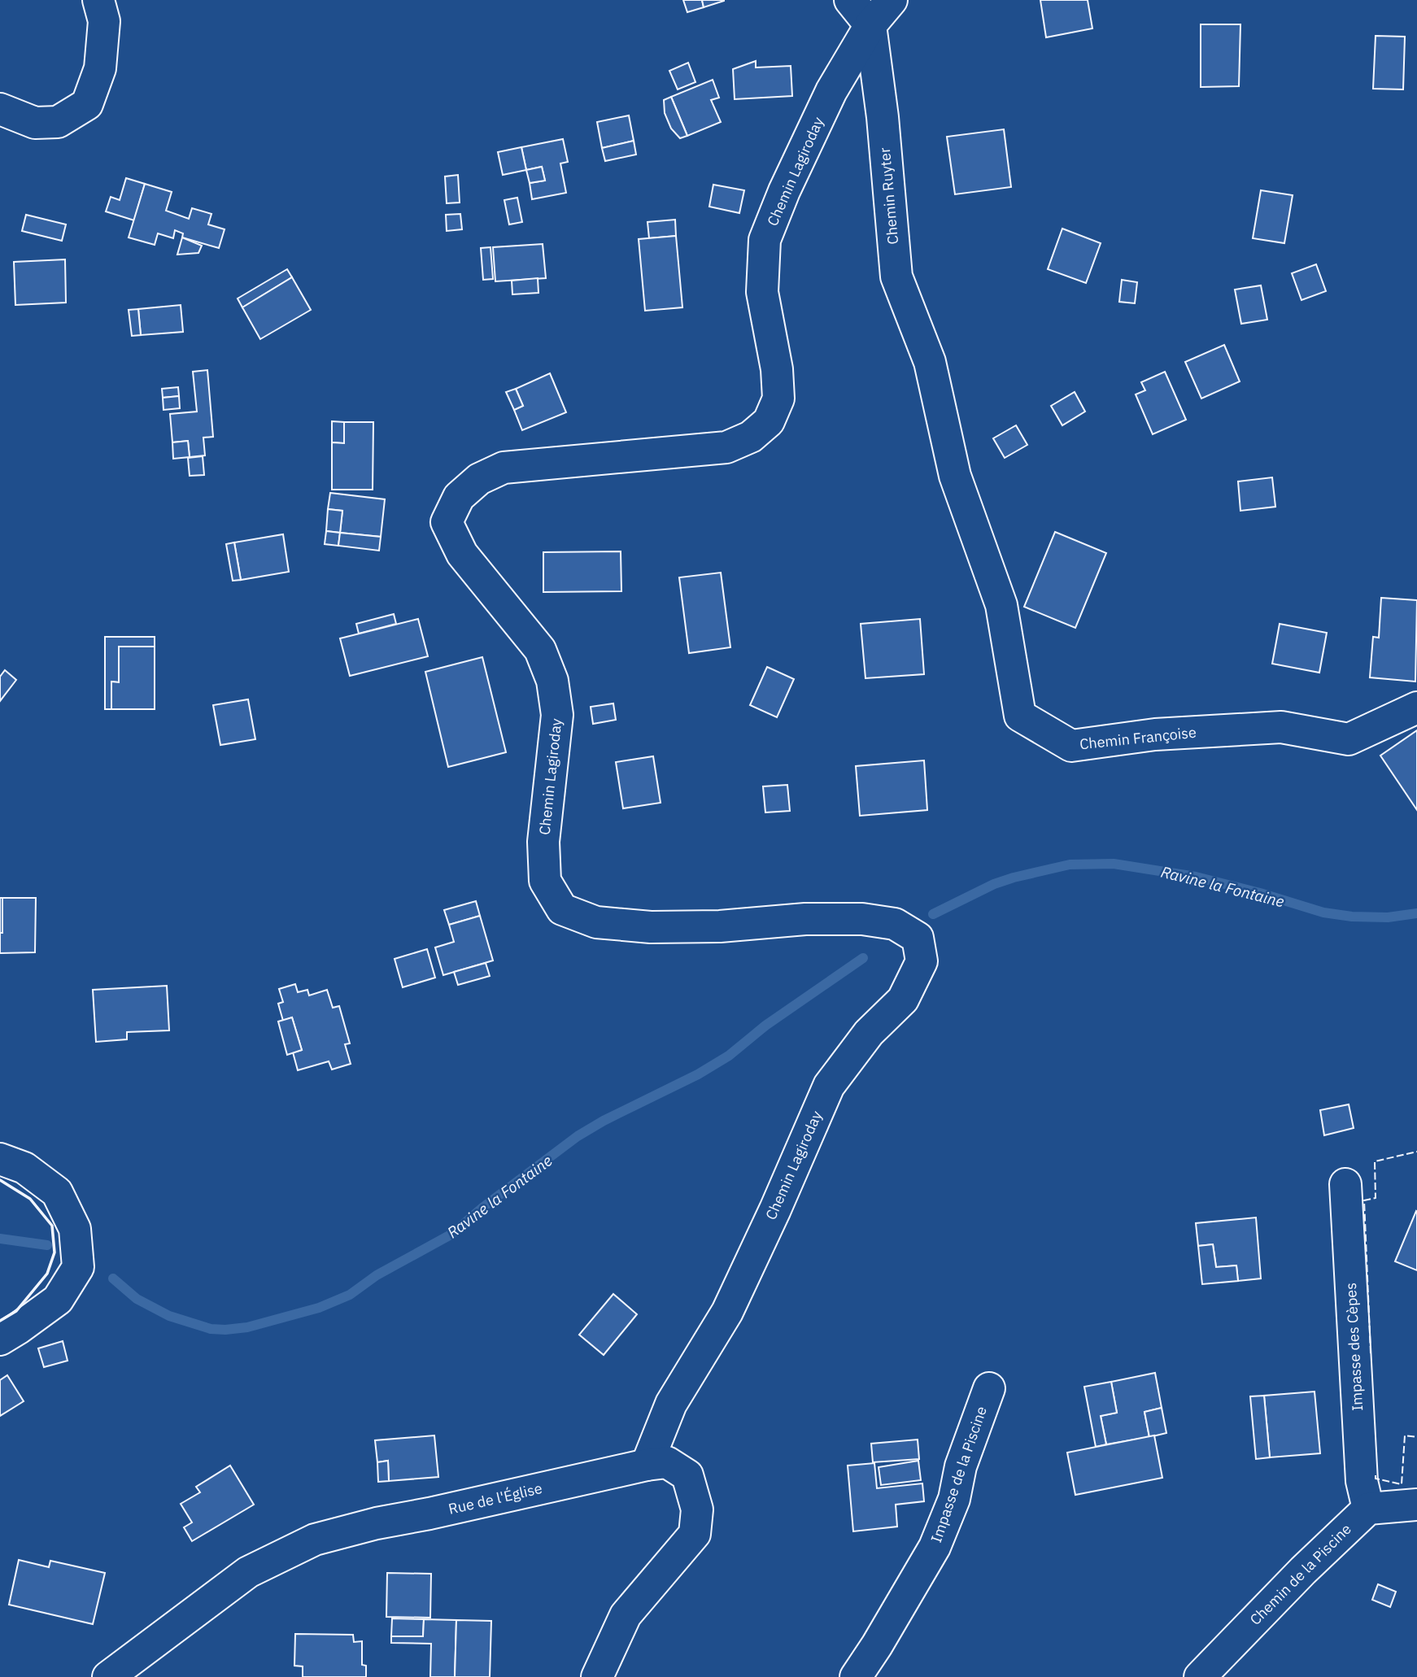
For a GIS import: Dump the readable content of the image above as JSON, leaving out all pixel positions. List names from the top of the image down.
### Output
{
  "streets": {
    "street": [
      "Chemin Lagiroday",
      "Chemin Ruyter",
      "Chemin Françoise",
      "Impasse des Cèpes",
      "Impasse de la Piscine",
      "Rue de l'Église",
      "Chemin de la Piscine"
    ]
  },
  "crossings": [
    ["Chemin Lagiroday", "Chemin Ruyter"],
    ["Chemin Lagiroday", "Rue de l'Église"],
    ["Chemin Ruyter", "Chemin Françoise"],
    ["Impasse des Cèpes", "Chemin de la Piscine"]
  ],
  "water": ["Ravine la Fontaine"]
}
